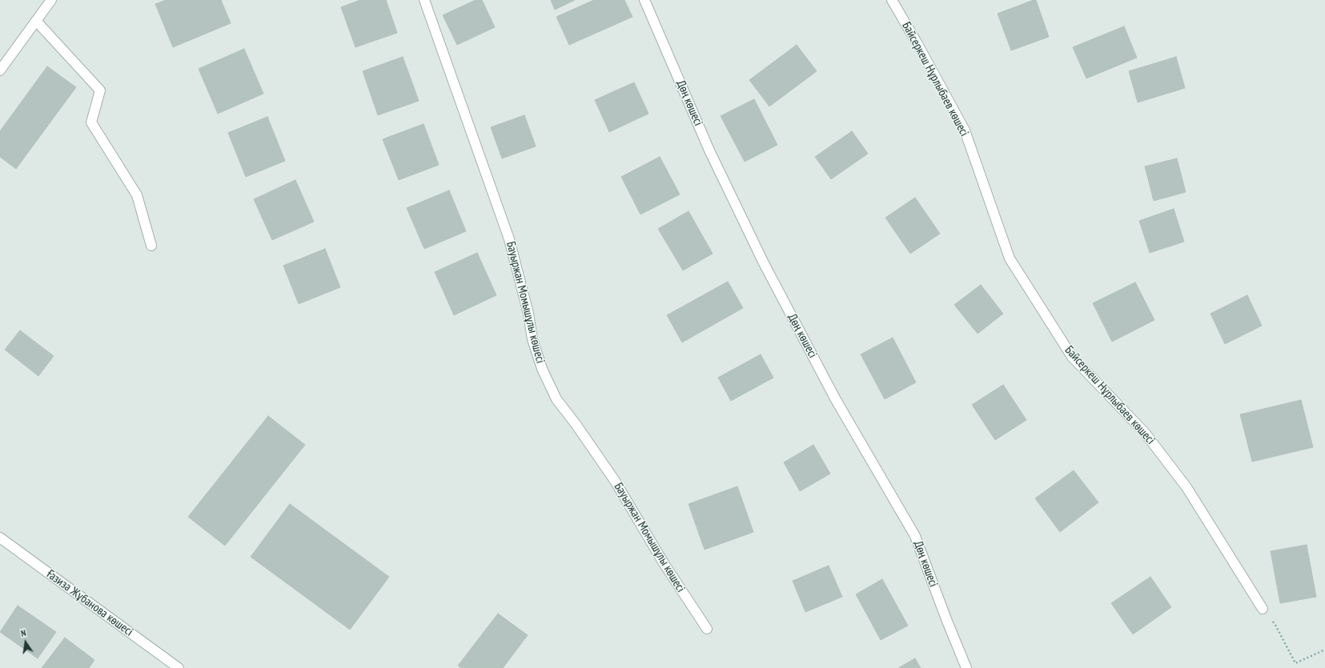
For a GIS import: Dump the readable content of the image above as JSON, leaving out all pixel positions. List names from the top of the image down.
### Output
{
  "streets": {
    "street": [
      "Байсеркеш Нұрлыбаев көшесі",
      "Дөң көшесі",
      "Бауыржан Момышұлы көшесі",
      "Ғазиза Жұбанова көшесі"
    ]
  },
  "north": "top"
}
